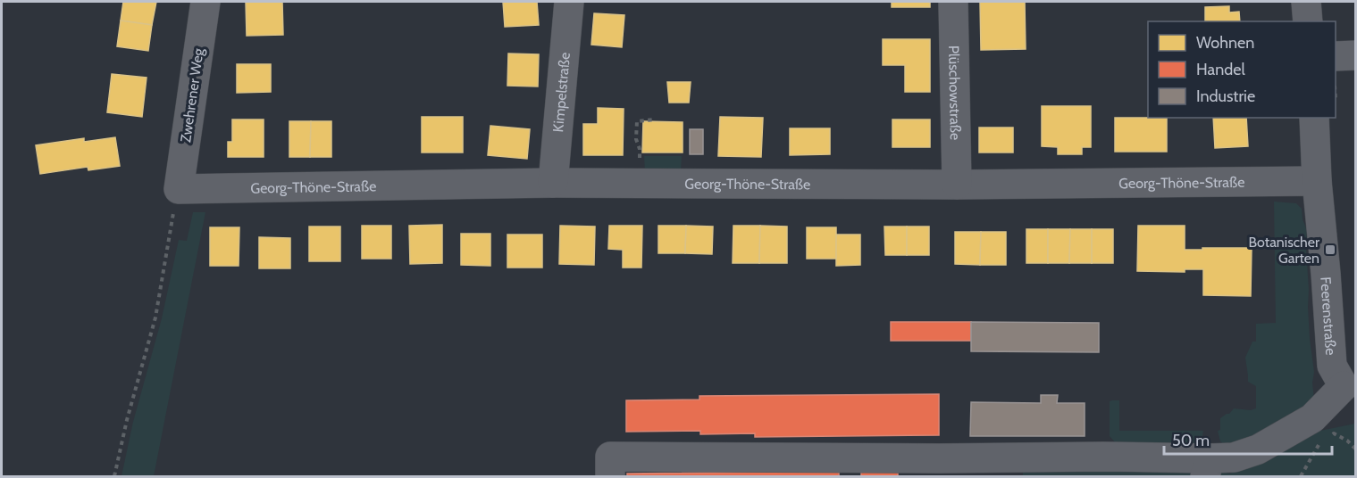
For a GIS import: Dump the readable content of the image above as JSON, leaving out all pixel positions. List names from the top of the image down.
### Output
{
  "streets": {
    "street": [
      "Kimpelstraße",
      "Plüschowstraße",
      "Zwehrener Weg",
      "Georg-Thöne-Straße",
      "Feerenstraße"
    ]
  },
  "crossings": [
    ["Kimpelstraße", "Georg-Thöne-Straße"],
    ["Plüschowstraße", "Georg-Thöne-Straße"],
    ["Zwehrener Weg", "Georg-Thöne-Straße"],
    ["Georg-Thöne-Straße", "Feerenstraße"]
  ],
  "places": {
    "transit": ["Botanischer Garten"]
  },
  "legend": ["Wohnen", "Handel", "Industrie"],
  "scale_bar": "50 m"
}
